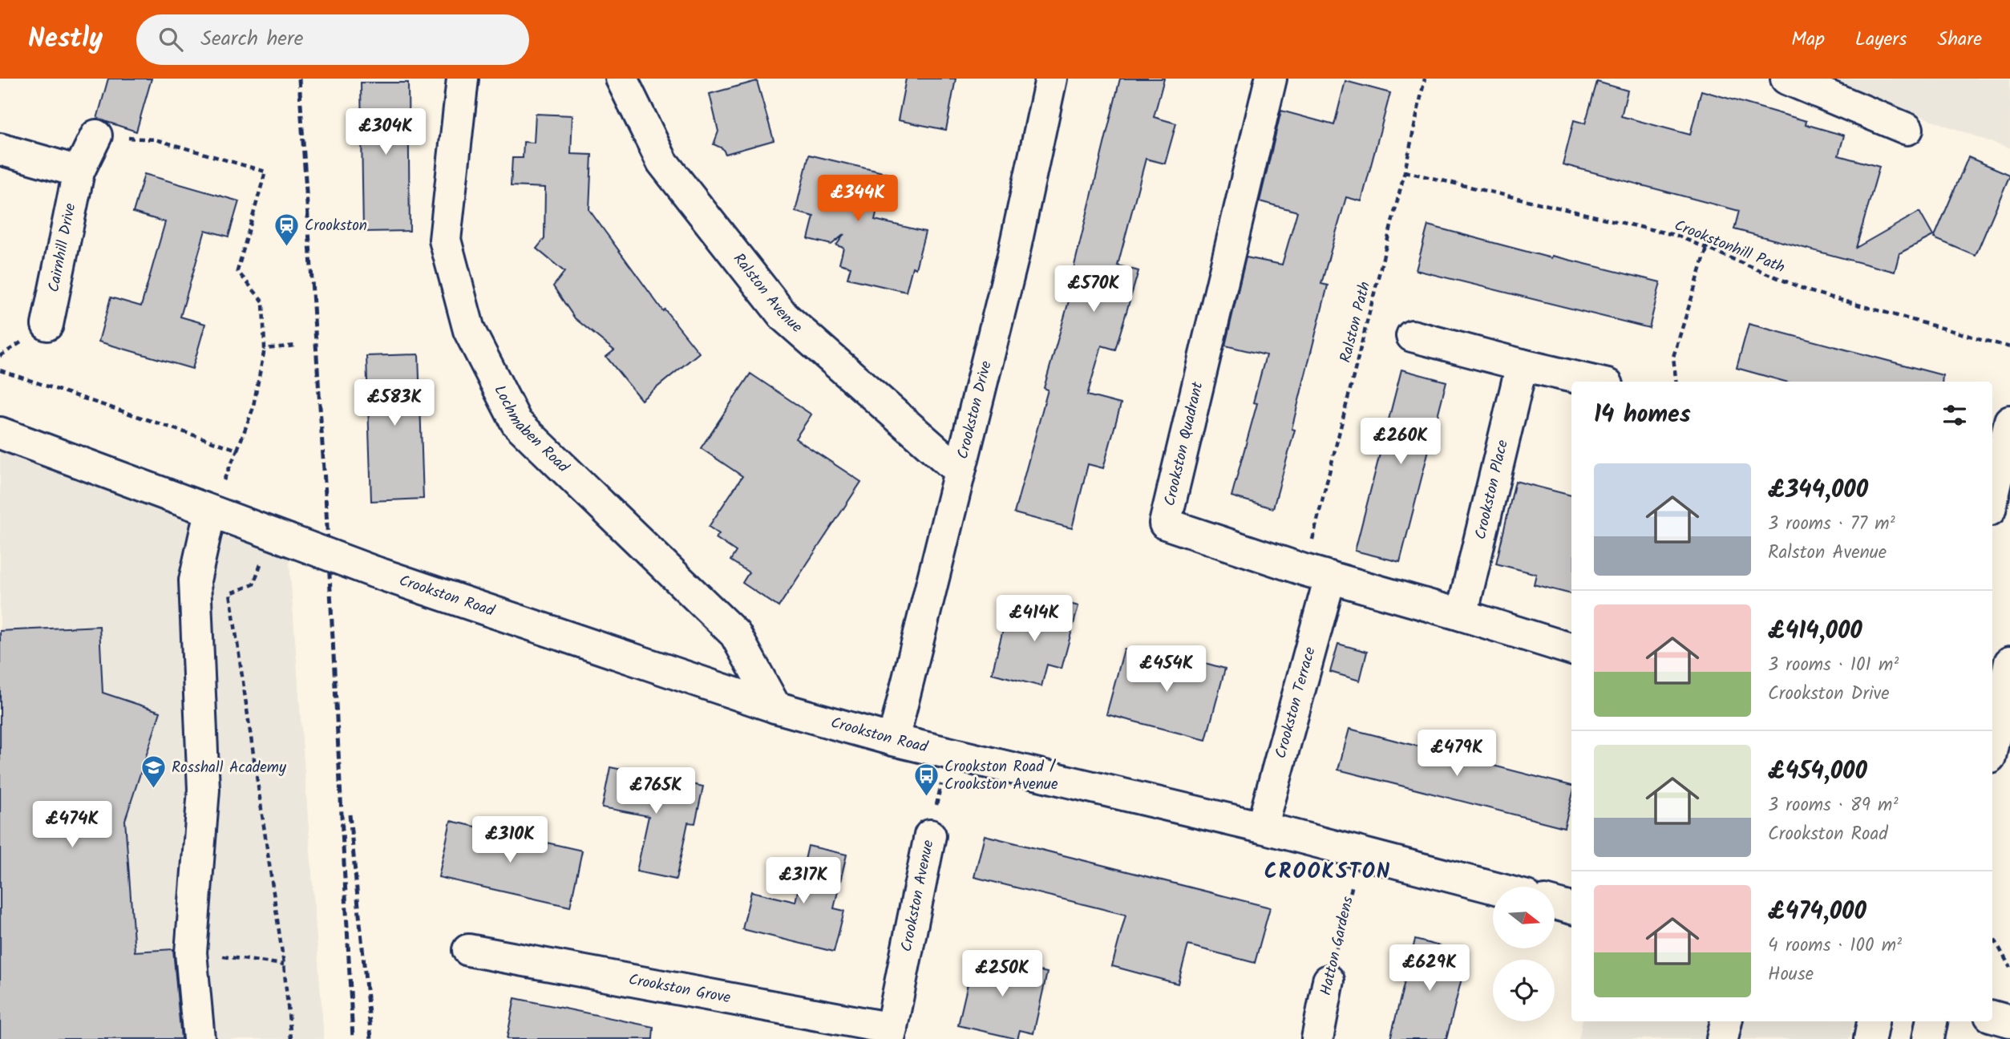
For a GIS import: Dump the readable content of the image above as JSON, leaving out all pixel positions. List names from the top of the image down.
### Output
{
  "streets": {
    "street": [
      "Cairnhill Drive",
      "Ralston Avenue",
      "Crookston Drive",
      "Lochmaben Road",
      "Crookston Quadrant",
      "Crookston Place",
      "Crookston Road",
      "Crookston Terrace",
      "Crookston Avenue",
      "Hatton Gardens",
      "Crookston Grove"
    ],
    "path": ["Crookstonhill Path", "Ralston Path"]
  },
  "crossings": [
    ["Crookstonhill Path", "Ralston Path"],
    ["Ralston Avenue", "Crookston Drive"],
    ["Ralston Path", "Crookston Quadrant"],
    ["Ralston Path", "Crookston Terrace"],
    ["Crookston Drive", "Crookston Road"],
    ["Lochmaben Road", "Crookston Road"],
    ["Crookston Quadrant", "Crookston Place"],
    ["Crookston Quadrant", "Crookston Terrace"],
    ["Crookston Road", "Crookston Terrace"],
    ["Crookston Road", "Crookston Avenue"],
    ["Crookston Road", "Hatton Gardens"],
    ["Crookston Avenue", "Crookston Grove"]
  ],
  "districts": ["CROOKSTON"],
  "places": {
    "station": ["Crookston"],
    "school or university": ["Rosshall Academy"],
    "bus stop": ["Crookston Road / Crookston Avenue"]
  },
  "north": "right",
  "page": {
    "header": "Nestly",
    "search": "Search here",
    "nav": ["Map", "Layers", "Share"],
    "price": [
      "£304K",
      "£344K",
      "£570K",
      "£583K",
      "£260K",
      "£414K",
      "£454K",
      "£479K",
      "£765K",
      "£474K",
      "£310K",
      "£317K",
      "£629K",
      "£250K"
    ],
    "heading": "14 homes",
    "list": [
      {
        "name": "£344,000",
        "note": "3 rooms · 77 m² · Ralston Avenue"
      },
      {
        "name": "£414,000",
        "note": "3 rooms · 101 m² · Crookston Drive"
      },
      {
        "name": "£454,000",
        "note": "3 rooms · 89 m² · Crookston Road"
      },
      {
        "name": "£474,000",
        "note": "4 rooms · 100 m² · House"
      }
    ]
  }
}
